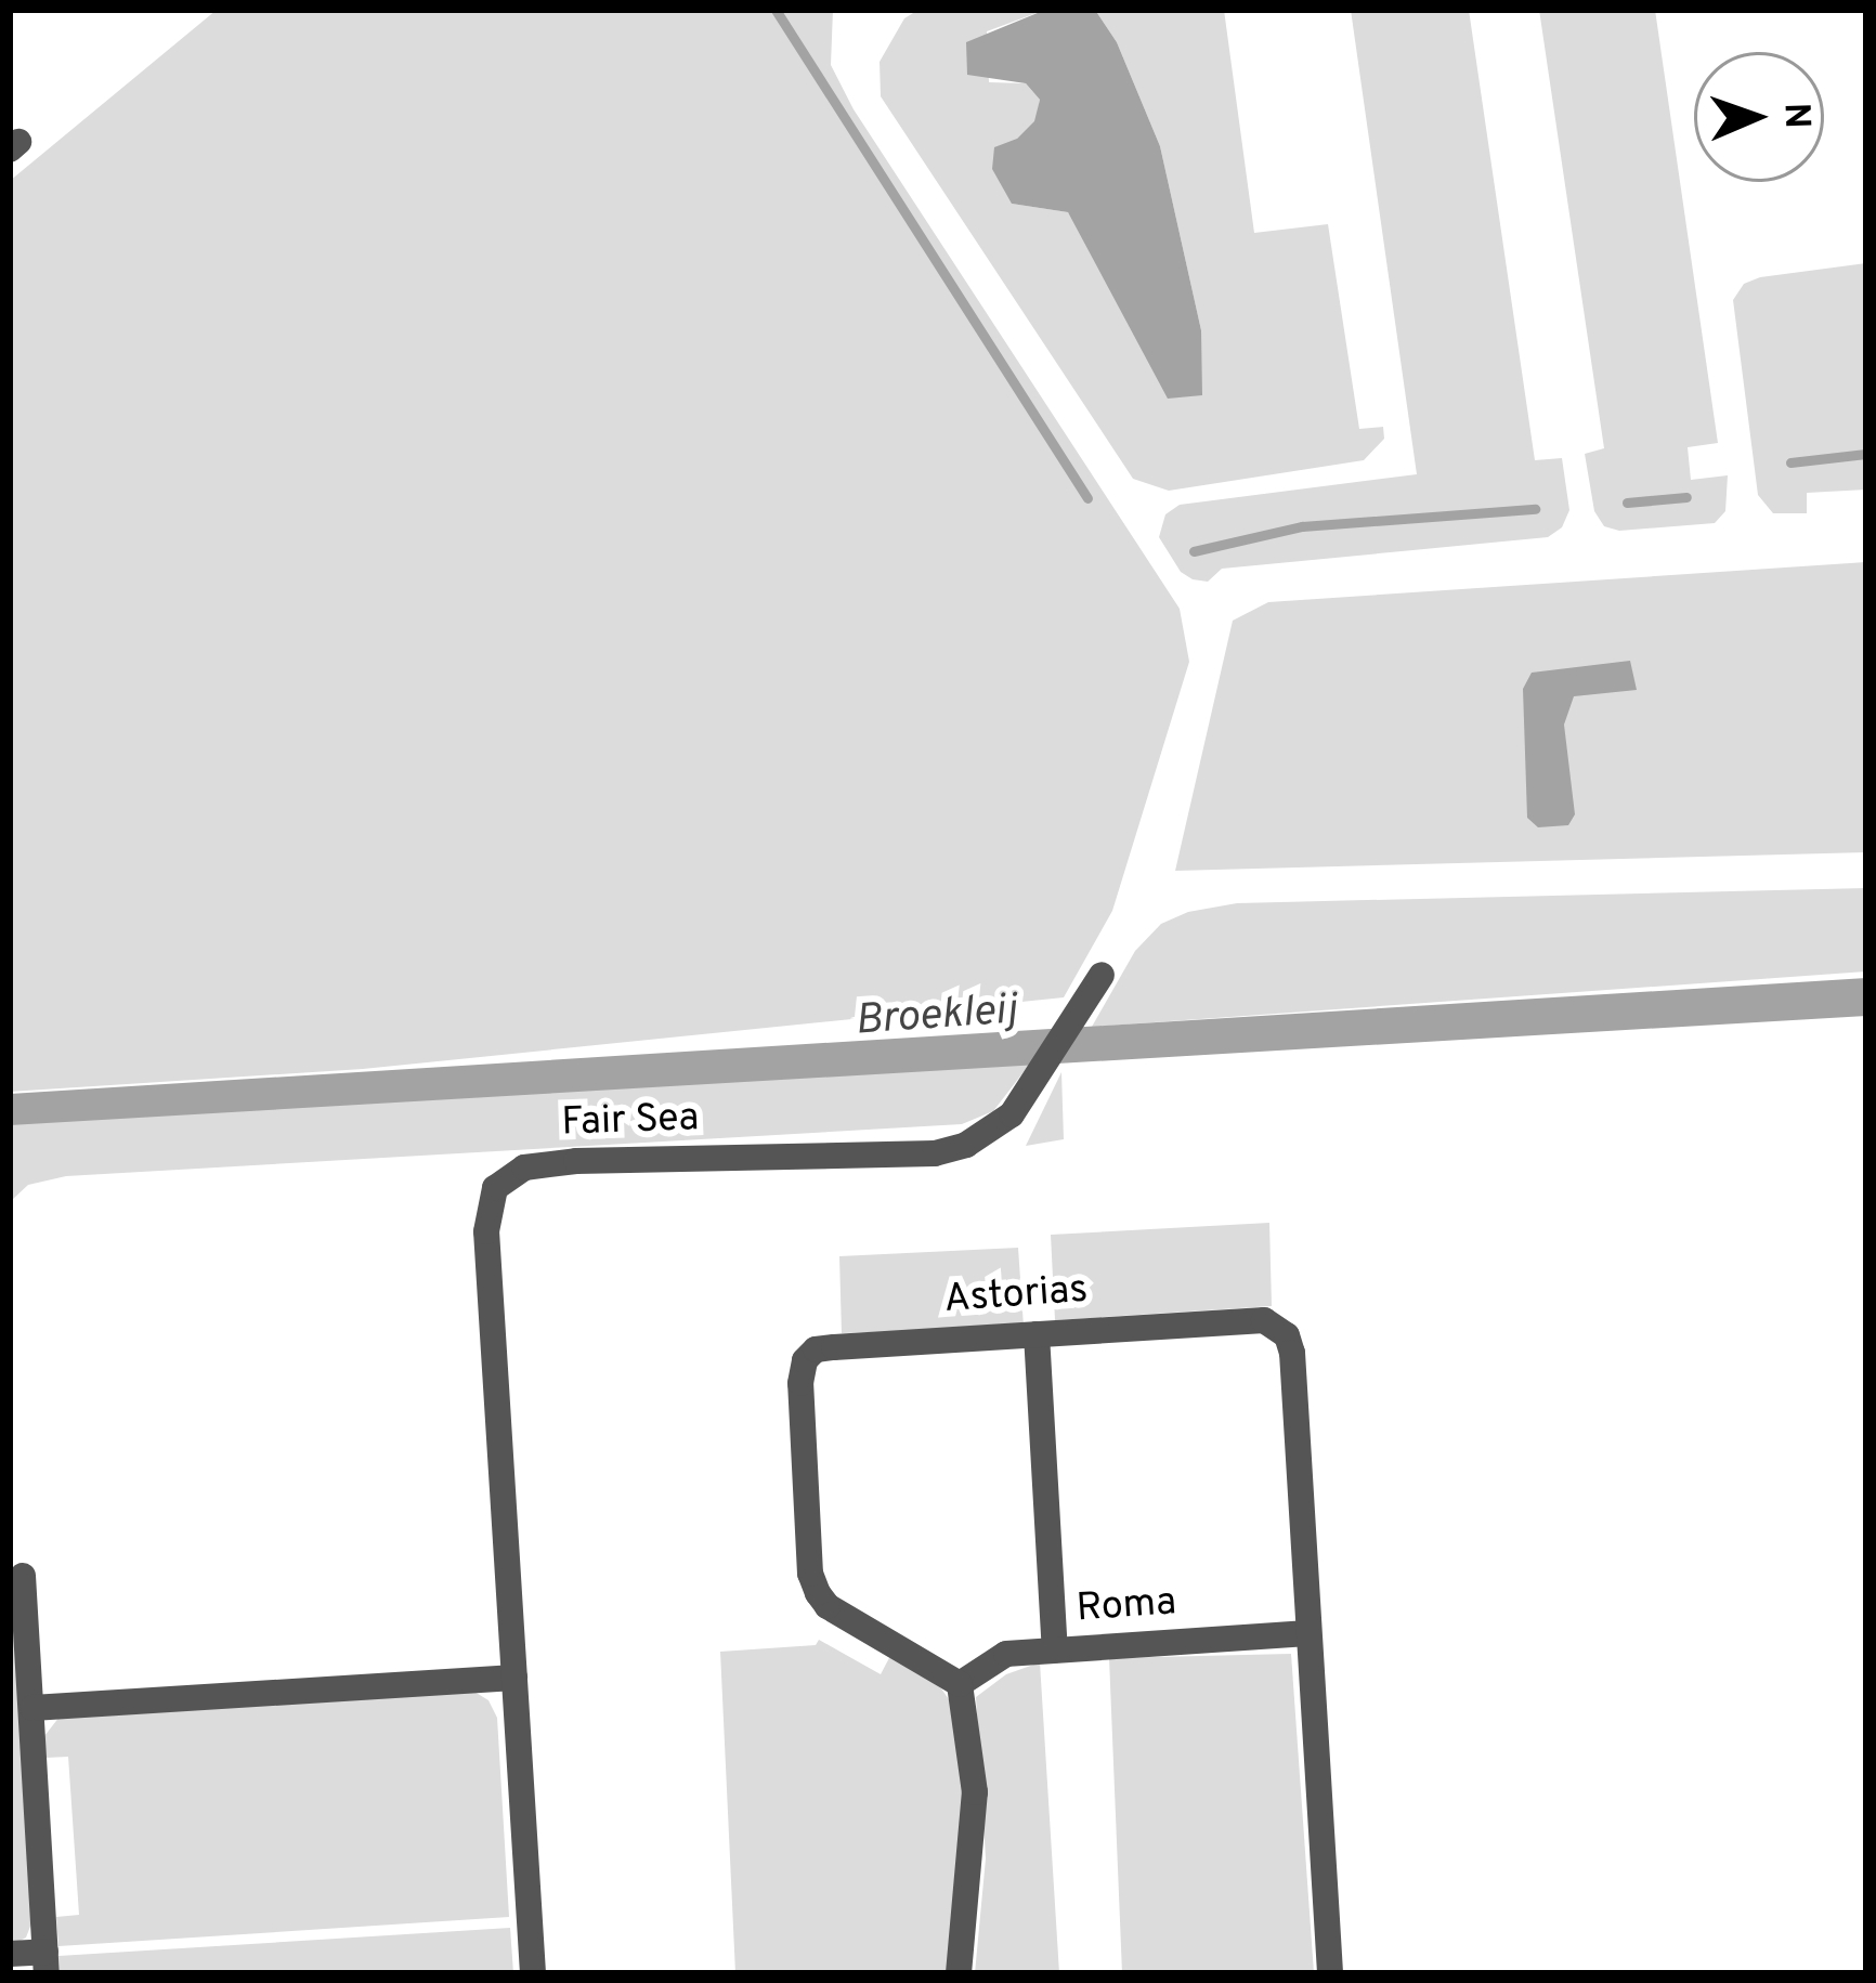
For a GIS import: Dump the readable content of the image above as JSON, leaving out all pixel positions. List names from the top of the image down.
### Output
{
  "streets": {
    "street": ["Fair Sea", "Astorias", "Roma"]
  },
  "crossings": [
    ["Astorias", "Roma"]
  ],
  "water": ["Broekleij"],
  "north": "right"
}
